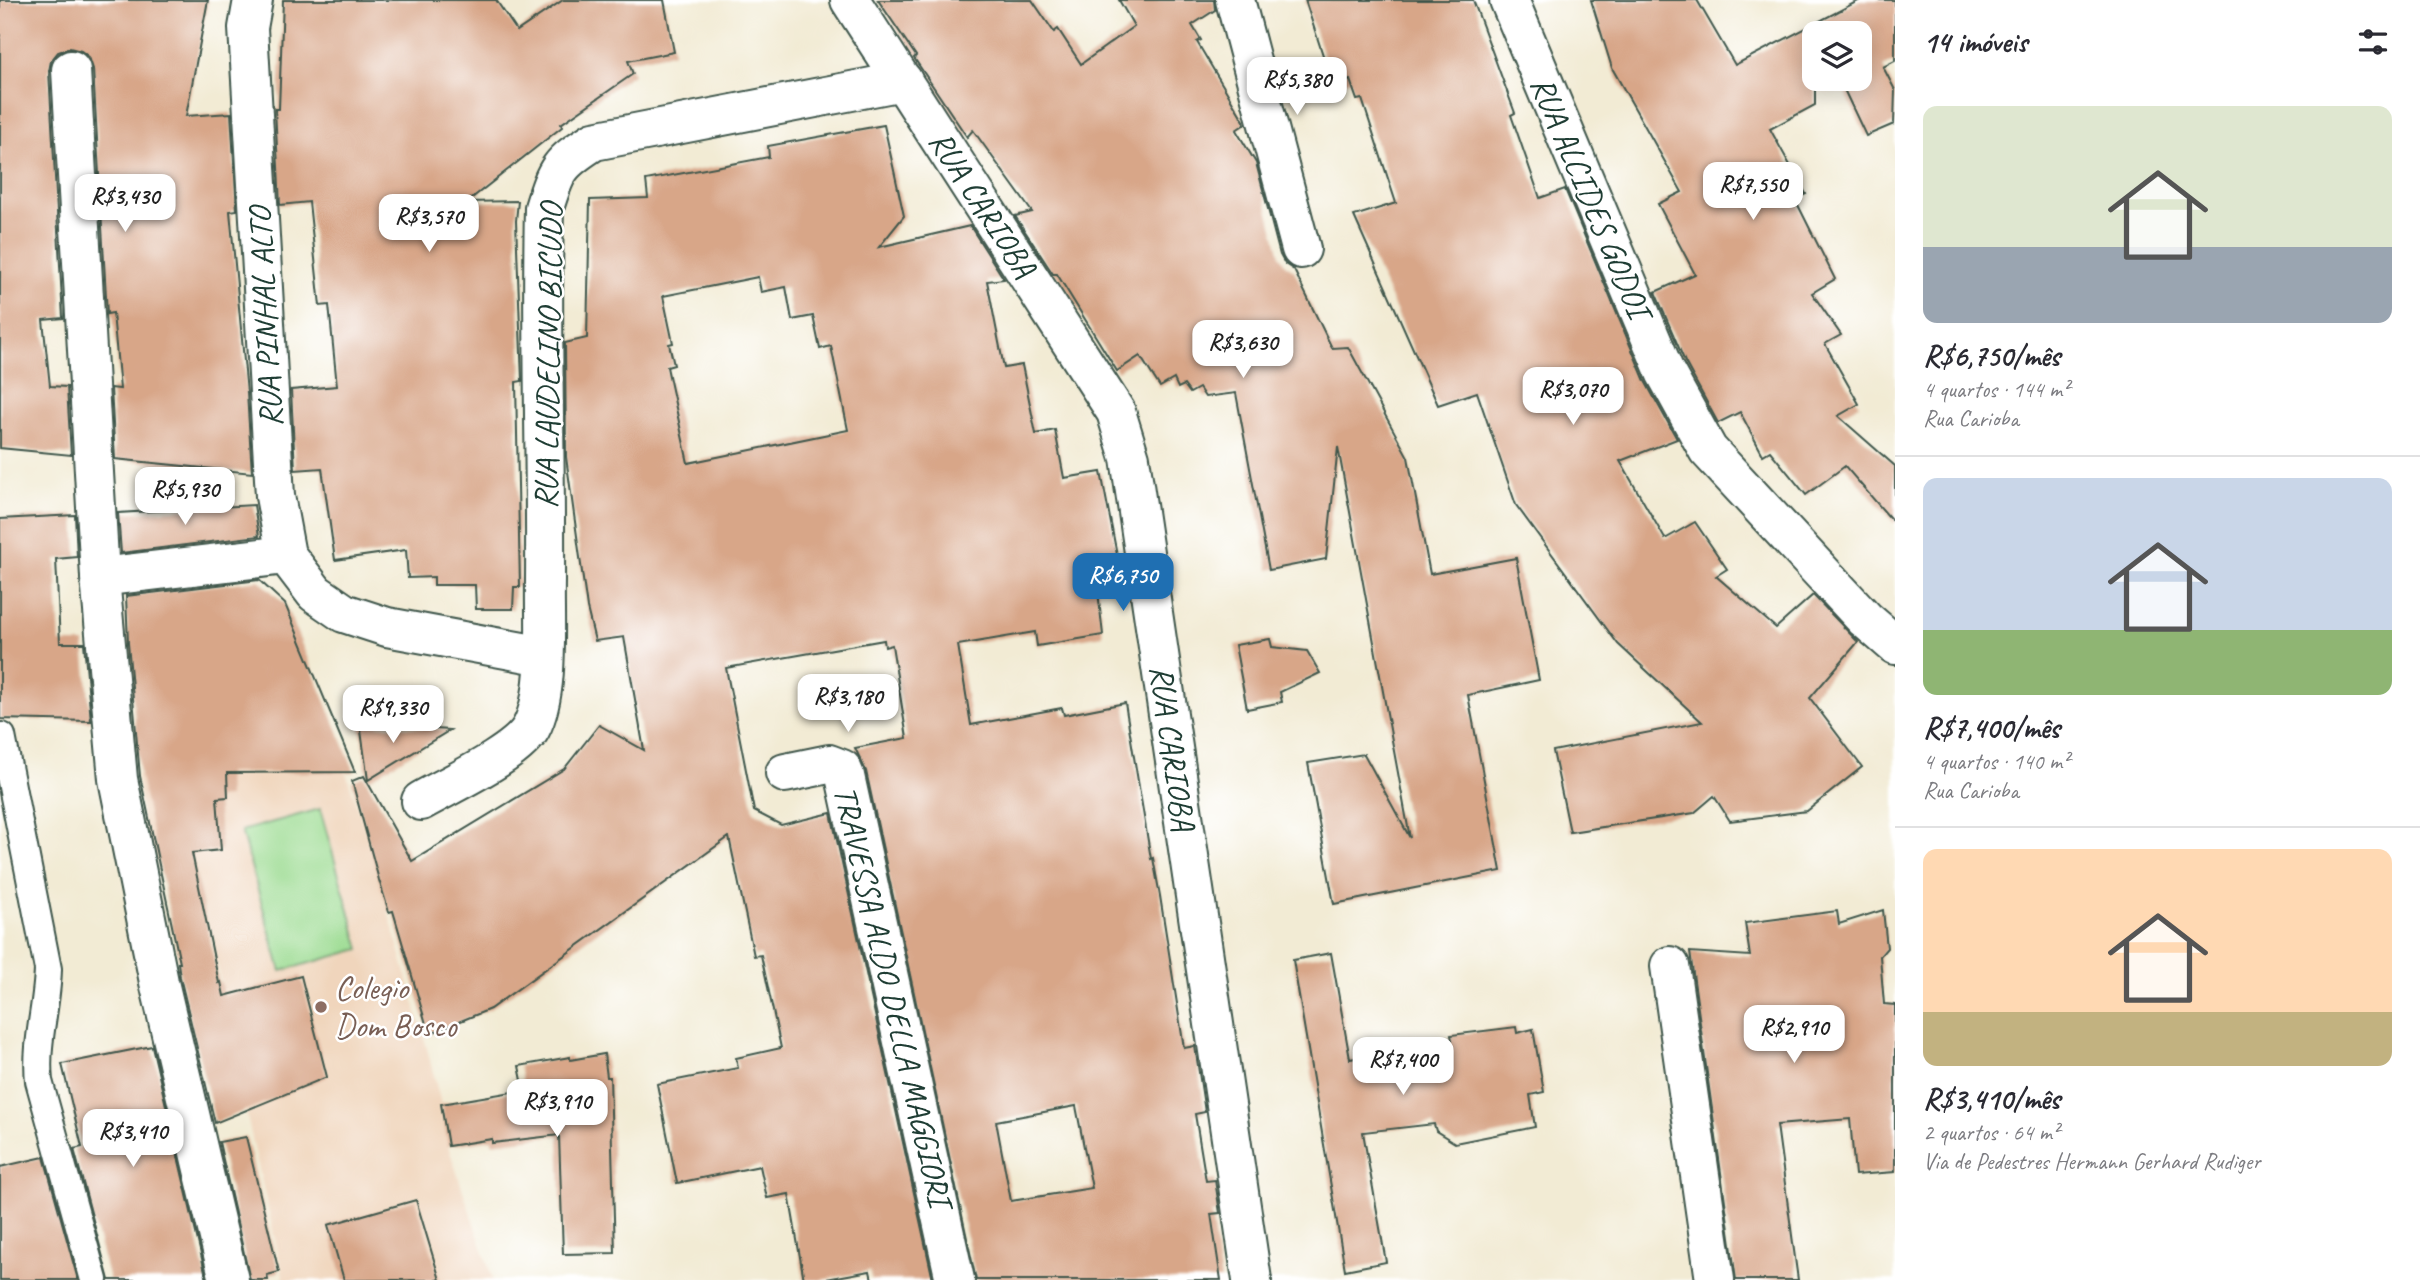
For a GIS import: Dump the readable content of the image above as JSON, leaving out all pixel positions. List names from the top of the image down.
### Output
{
  "streets": {
    "street": [
      "RUA ALCIDES GODOI",
      "RUA CARIOBA",
      "RUA PINHAL ALTO",
      "RUA LAUDELINO BICUDO",
      "TRAVESSA ALDO DELLA MAGGIORI"
    ]
  },
  "crossings": [
    ["RUA CARIOBA", "RUA LAUDELINO BICUDO"],
    ["RUA PINHAL ALTO", "RUA LAUDELINO BICUDO"]
  ],
  "places": ["Colegio Dom Bosco"],
  "page": {
    "heading": "14 imóveis",
    "price": [
      "R$5,380",
      "R$7,550",
      "R$3,430",
      "R$3,570",
      "R$3,630",
      "R$3,070",
      "R$5,930",
      "R$6,750",
      "R$3,180",
      "R$9,330",
      "R$2,910",
      "R$7,400",
      "R$3,910",
      "R$3,410"
    ],
    "list": [
      {
        "name": "R$6,750/mês",
        "note": "4 quartos · 144 m² · Rua Carioba"
      },
      {
        "name": "R$7,400/mês",
        "note": "4 quartos · 140 m² · Rua Carioba"
      },
      {
        "name": "R$3,410/mês",
        "note": "2 quartos · 64 m² · Via de Pedestres Hermann Gerhard Rudiger"
      }
    ]
  }
}
